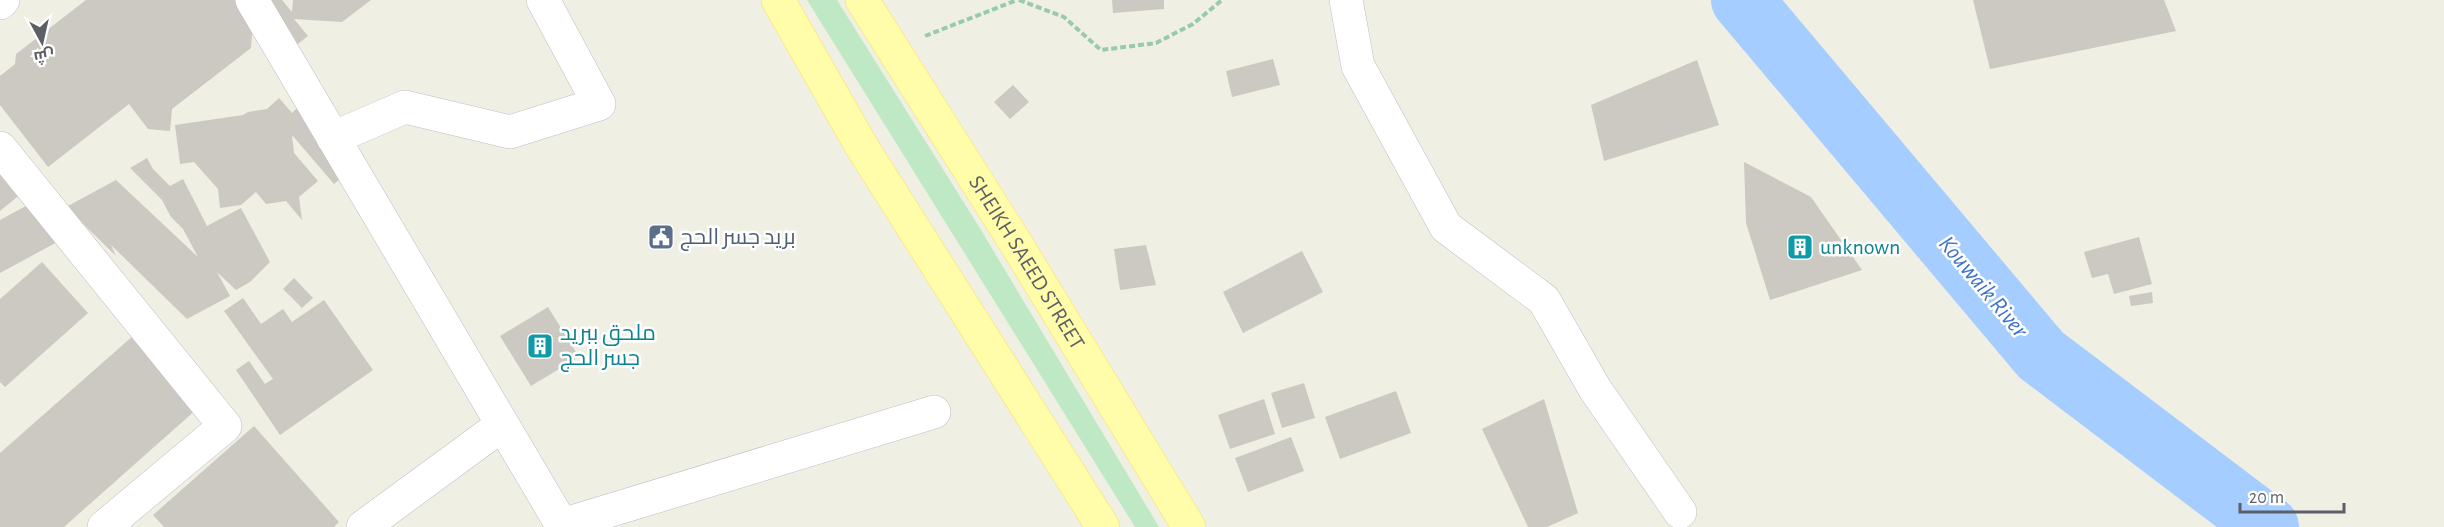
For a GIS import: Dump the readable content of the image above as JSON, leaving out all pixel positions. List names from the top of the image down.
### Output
{
  "streets": {
    "main road": ["SHEIKH SAEED STREET"]
  },
  "water": ["Kouwaik River"],
  "places": {
    "public building": ["بريد جسر الحج"],
    "building": ["unknown", "ملحق ببريد جسر الحج"]
  },
  "scale_bar": "20 m",
  "north": "bottom"
}
